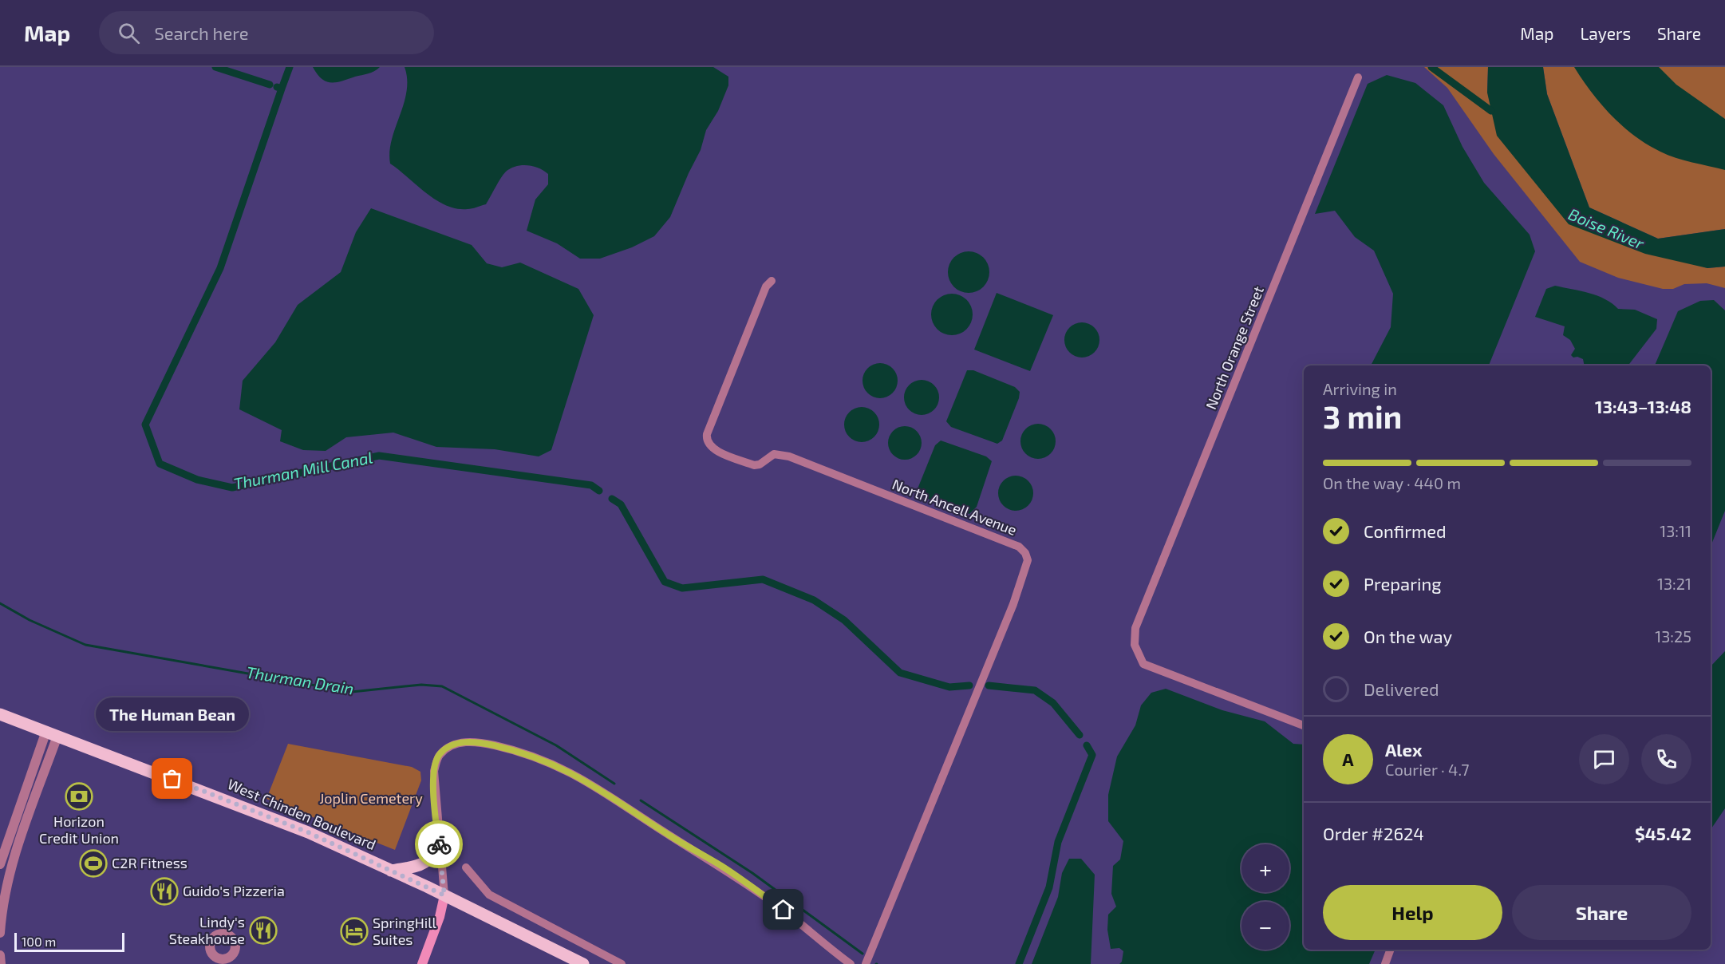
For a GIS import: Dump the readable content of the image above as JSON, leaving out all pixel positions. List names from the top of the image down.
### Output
{
  "streets": {
    "main road": ["West Chinden Boulevard"],
    "street": ["North Orange Street", "North Ancell Avenue"]
  },
  "water": ["Boise River", "Thurman Mill Canal", "Thurman Drain"],
  "parks": ["Joplin Cemetery"],
  "places": {
    "other": ["The Human Bean"],
    "bank": ["Horizon Credit Union"],
    "sports": ["C2R Fitness"],
    "restaurant": ["Guido's Pizzeria", "Lindy's Steakhouse"],
    "hotel": ["SpringHill Suites"]
  },
  "scale_bar": "100 m",
  "page": {
    "header": "Map",
    "search": "Search here",
    "nav": ["Map", "Layers", "Share"],
    "heading": ["3 min", "Arriving in", "13:43–13:48"],
    "panel": [
      "Alex",
      "Courier · 4.7",
      "Order #2624",
      "$45.42"
    ],
    "bar": "On the way · 440 m",
    "list": [
      ["Confirmed", "13:11"],
      ["Preparing", "13:21"],
      ["On the way", "13:25"],
      "Delivered"
    ],
    "bubble": "The Human Bean",
    "round": "A",
    "map_buttons": ["+", "−"],
    "buttons": ["Help", "Share"],
    "scale": "100 m"
  }
}
